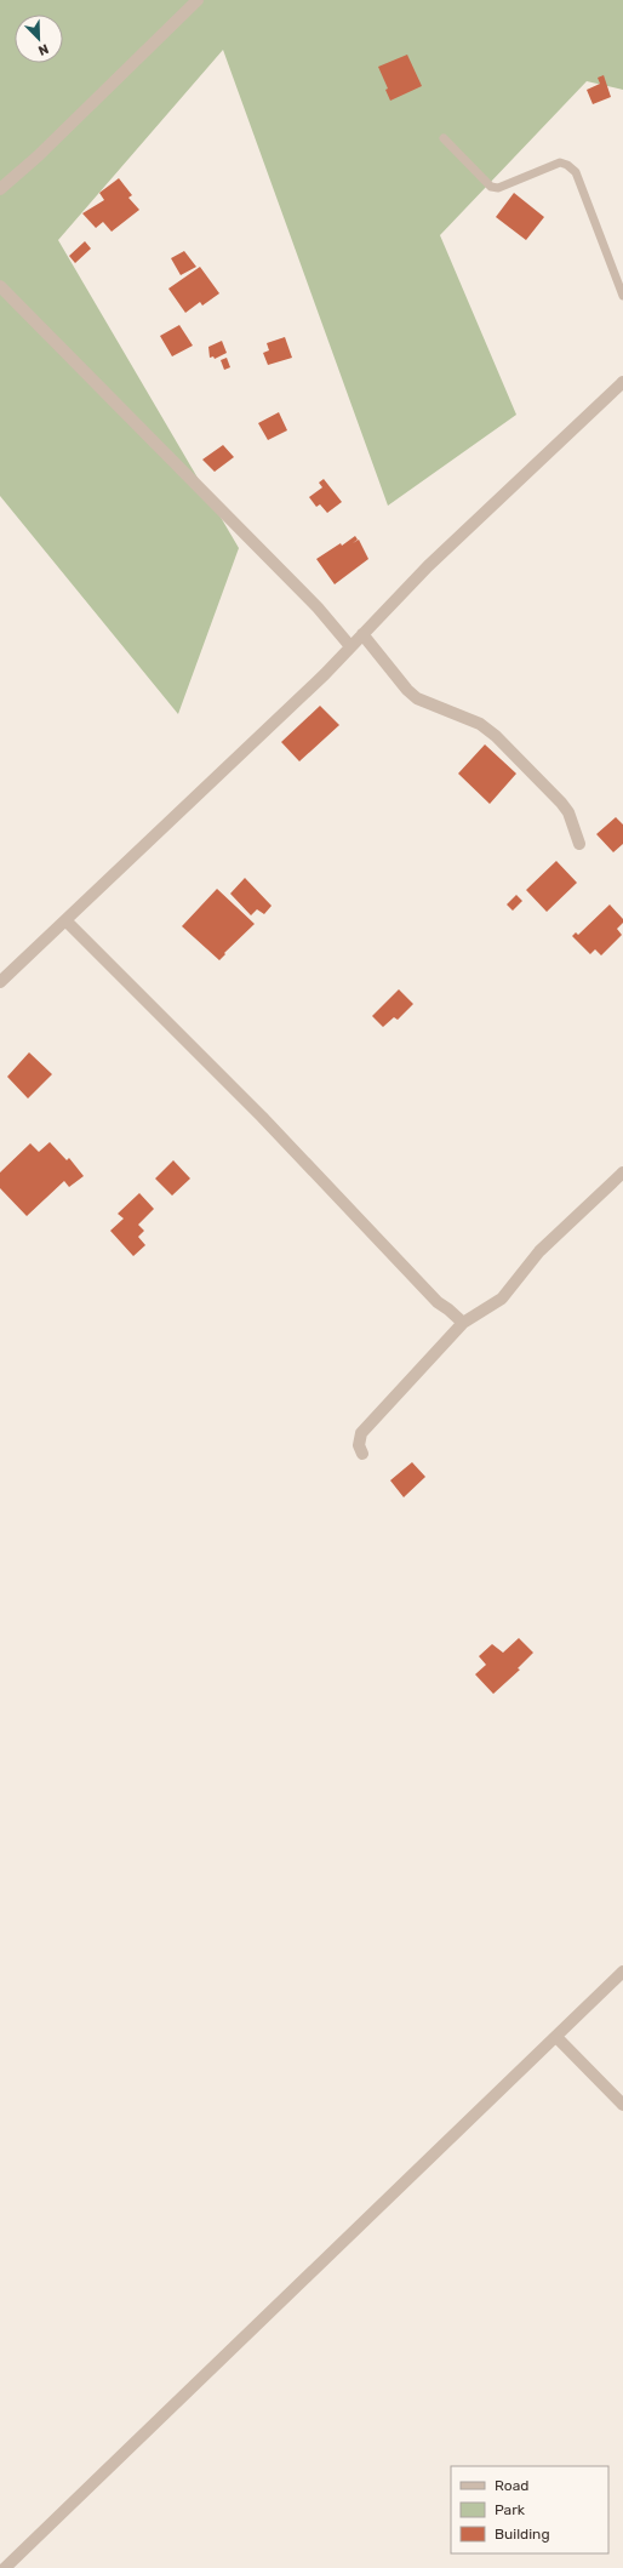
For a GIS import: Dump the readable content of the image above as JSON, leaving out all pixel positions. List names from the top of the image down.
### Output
{
  "legend": ["Road", "Park", "Building"],
  "north": "bottom right"
}
